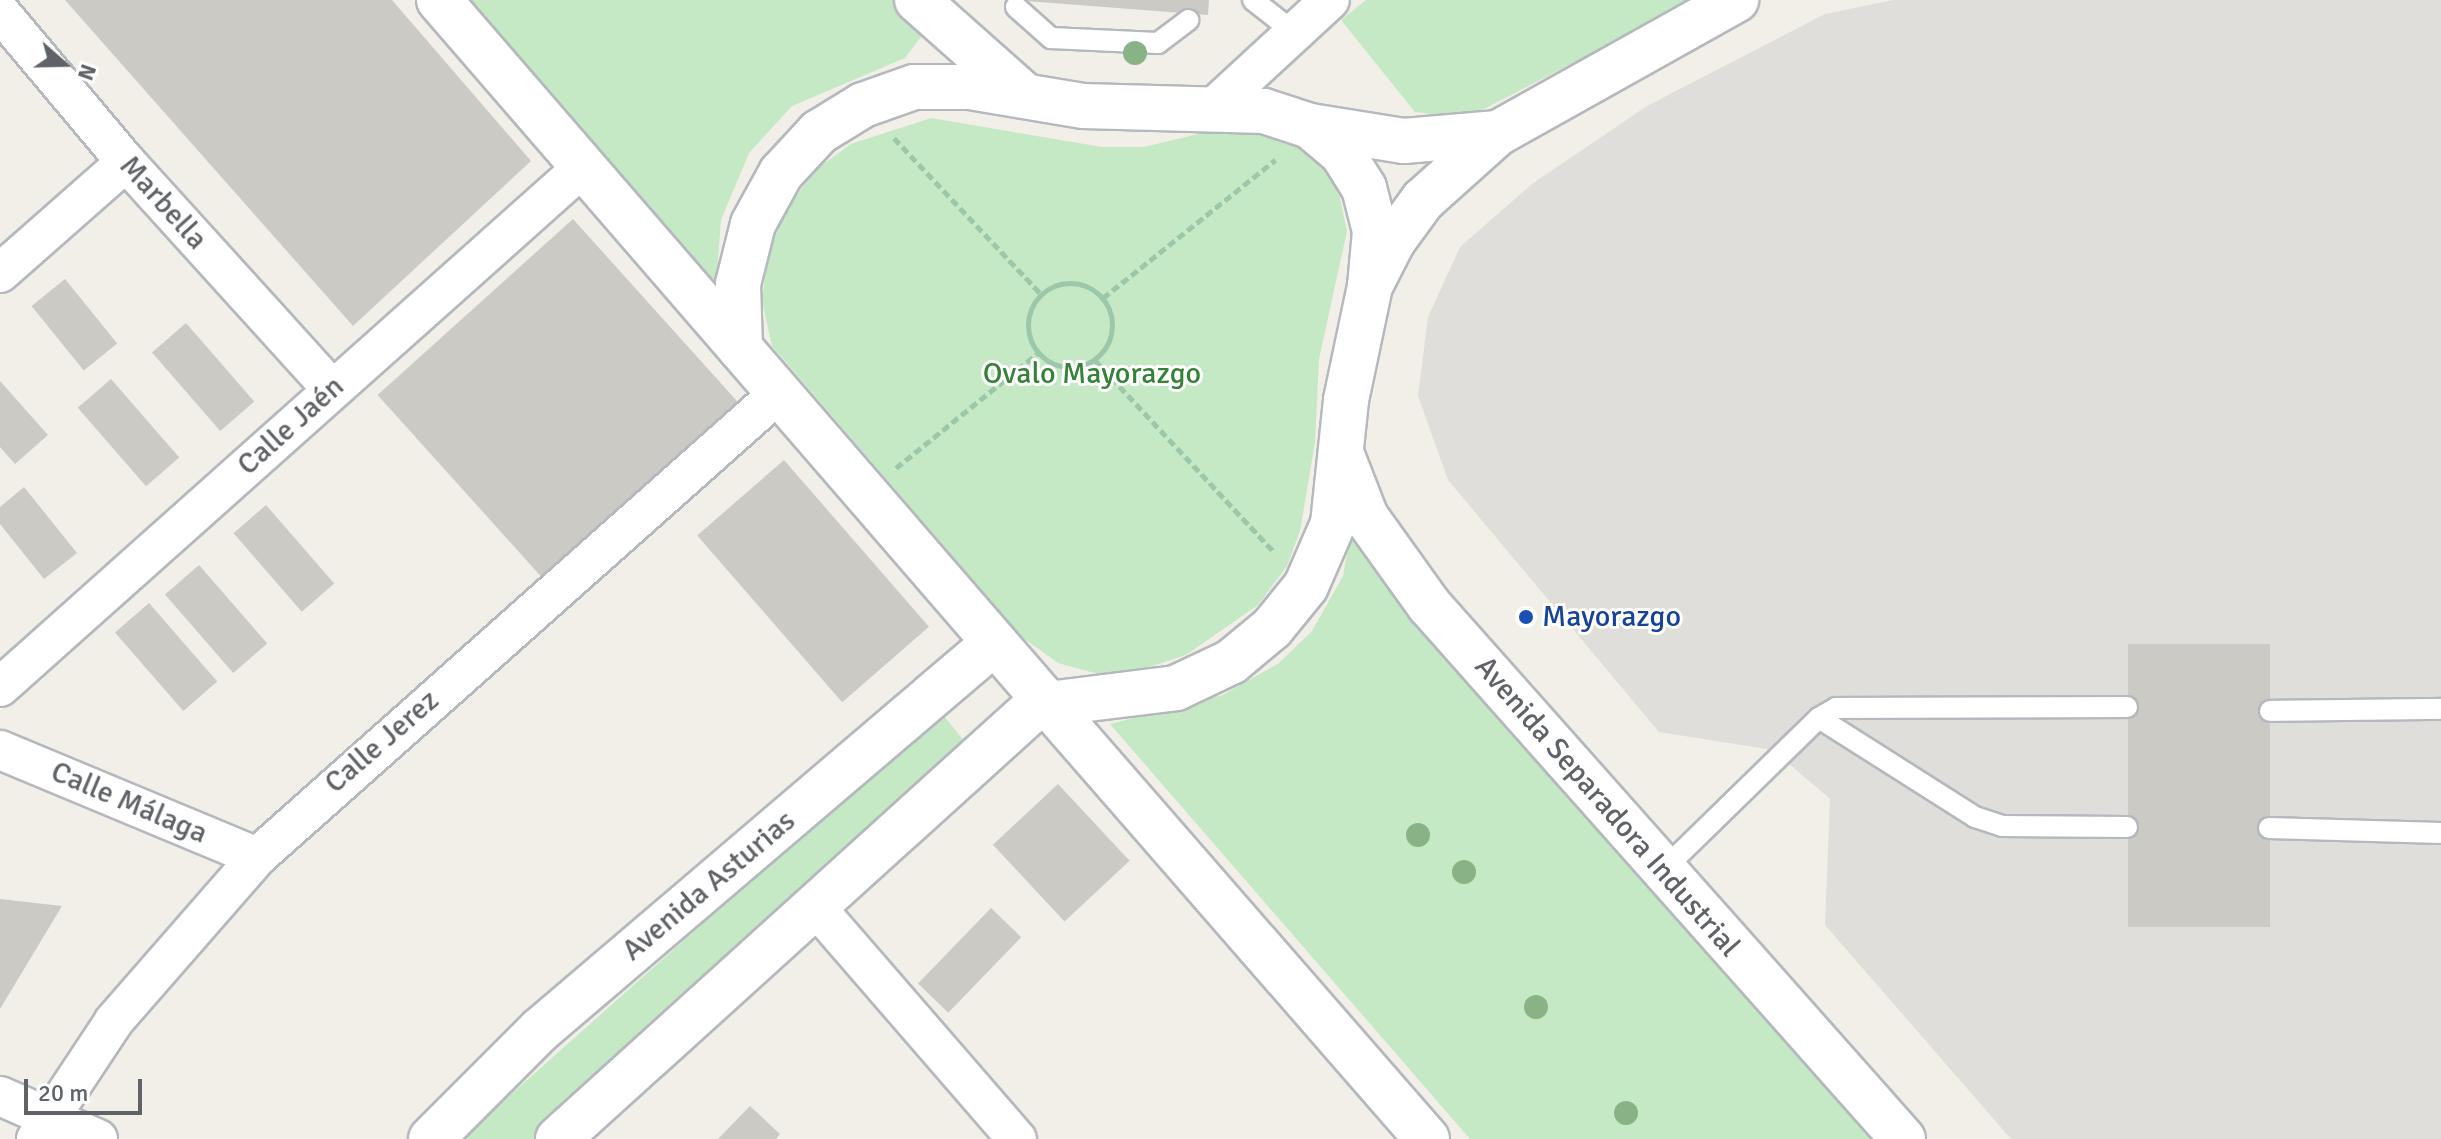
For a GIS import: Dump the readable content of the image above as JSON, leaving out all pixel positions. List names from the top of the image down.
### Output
{
  "streets": {
    "main road": ["Avenida Separadora Industrial", "Avenida Asturias"],
    "street": [
      "Marbella",
      "Calle Jaén",
      "Calle Jerez",
      "Calle Málaga"
    ]
  },
  "crossings": [
    ["Marbella", "Calle Jaén"],
    ["Calle Jerez", "Calle Málaga"]
  ],
  "parks": ["Ovalo Mayorazgo"],
  "places": ["Mayorazgo"],
  "scale_bar": "20 m",
  "north": "right"
}
